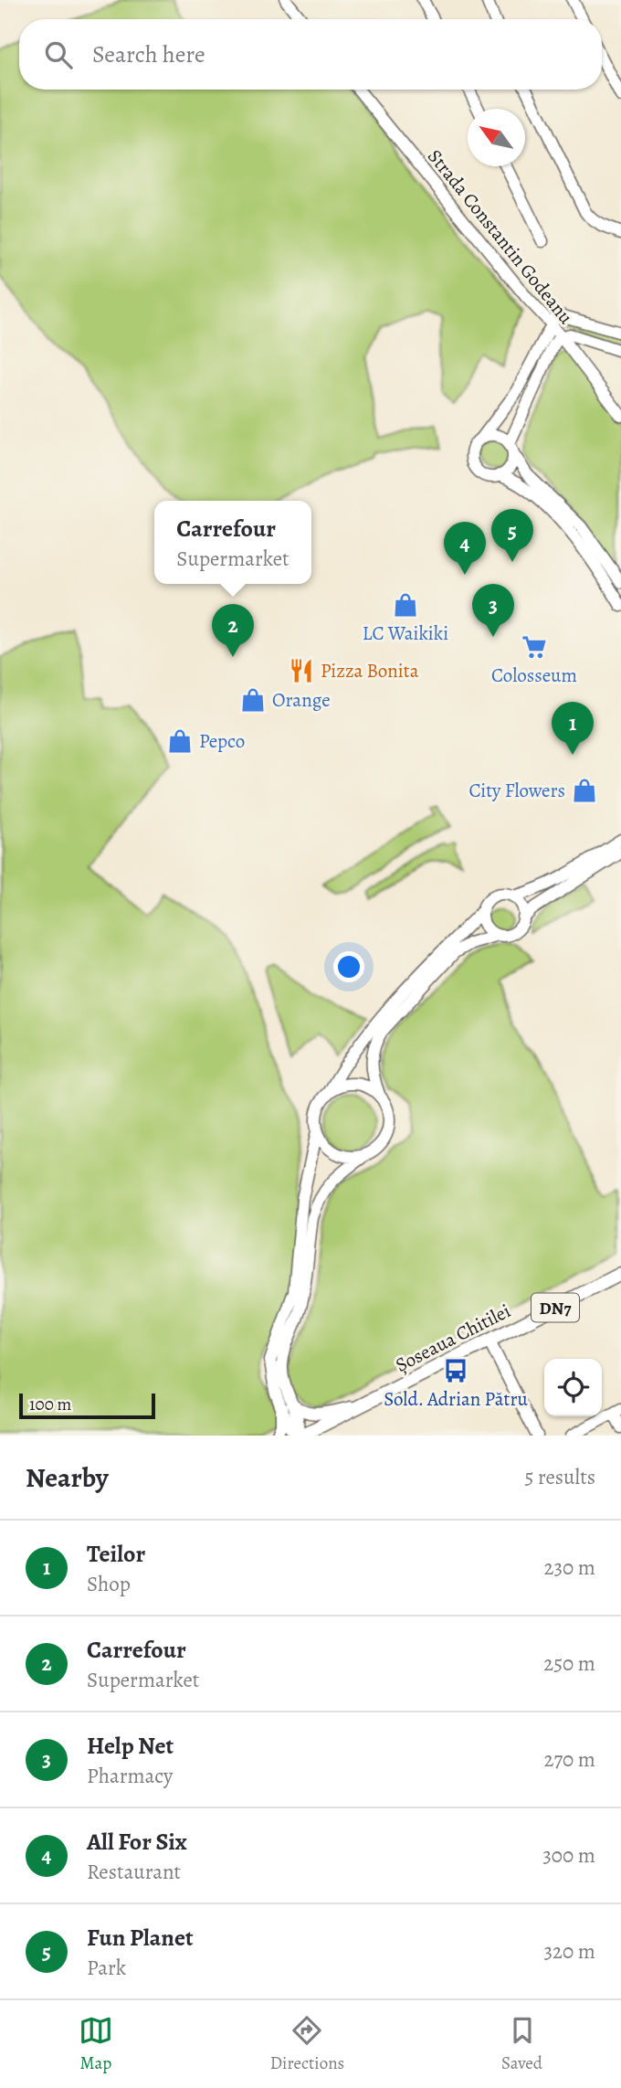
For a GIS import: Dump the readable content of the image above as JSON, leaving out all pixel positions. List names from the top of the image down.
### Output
{
  "streets": {
    "main road": ["DN7", "Șoseaua Chitilei"],
    "street": ["Strada Constantin Godeanu"]
  },
  "places": {
    "shop": [
      "LC Waikiki",
      "Orange",
      "Pepco",
      "City Flowers"
    ],
    "supermarket": ["Colosseum"],
    "restaurant": ["Pizza Bonita"],
    "bus stop": ["Sold. Adrian Pătru"]
  },
  "scale_bar": "100 m",
  "north": "top left",
  "page": {
    "search": "Search here",
    "popup": ["Carrefour", "Supermarket"],
    "pins": [
      "5",
      "4",
      "3",
      "2",
      "1"
    ],
    "scale": "100 m",
    "heading": ["Nearby", "5 results"],
    "list": [
      {
        "mark": "1",
        "name": "Teilor",
        "note": "Shop",
        "value": "230 m"
      },
      {
        "mark": "2",
        "name": "Carrefour",
        "note": "Supermarket",
        "value": "250 m"
      },
      {
        "mark": "3",
        "name": "Help Net",
        "note": "Pharmacy",
        "value": "270 m"
      },
      {
        "mark": "4",
        "name": "All For Six",
        "note": "Restaurant",
        "value": "300 m"
      },
      {
        "mark": "5",
        "name": "Fun Planet",
        "note": "Park",
        "value": "320 m"
      }
    ],
    "nav": ["Map", "Directions", "Saved"]
  }
}
